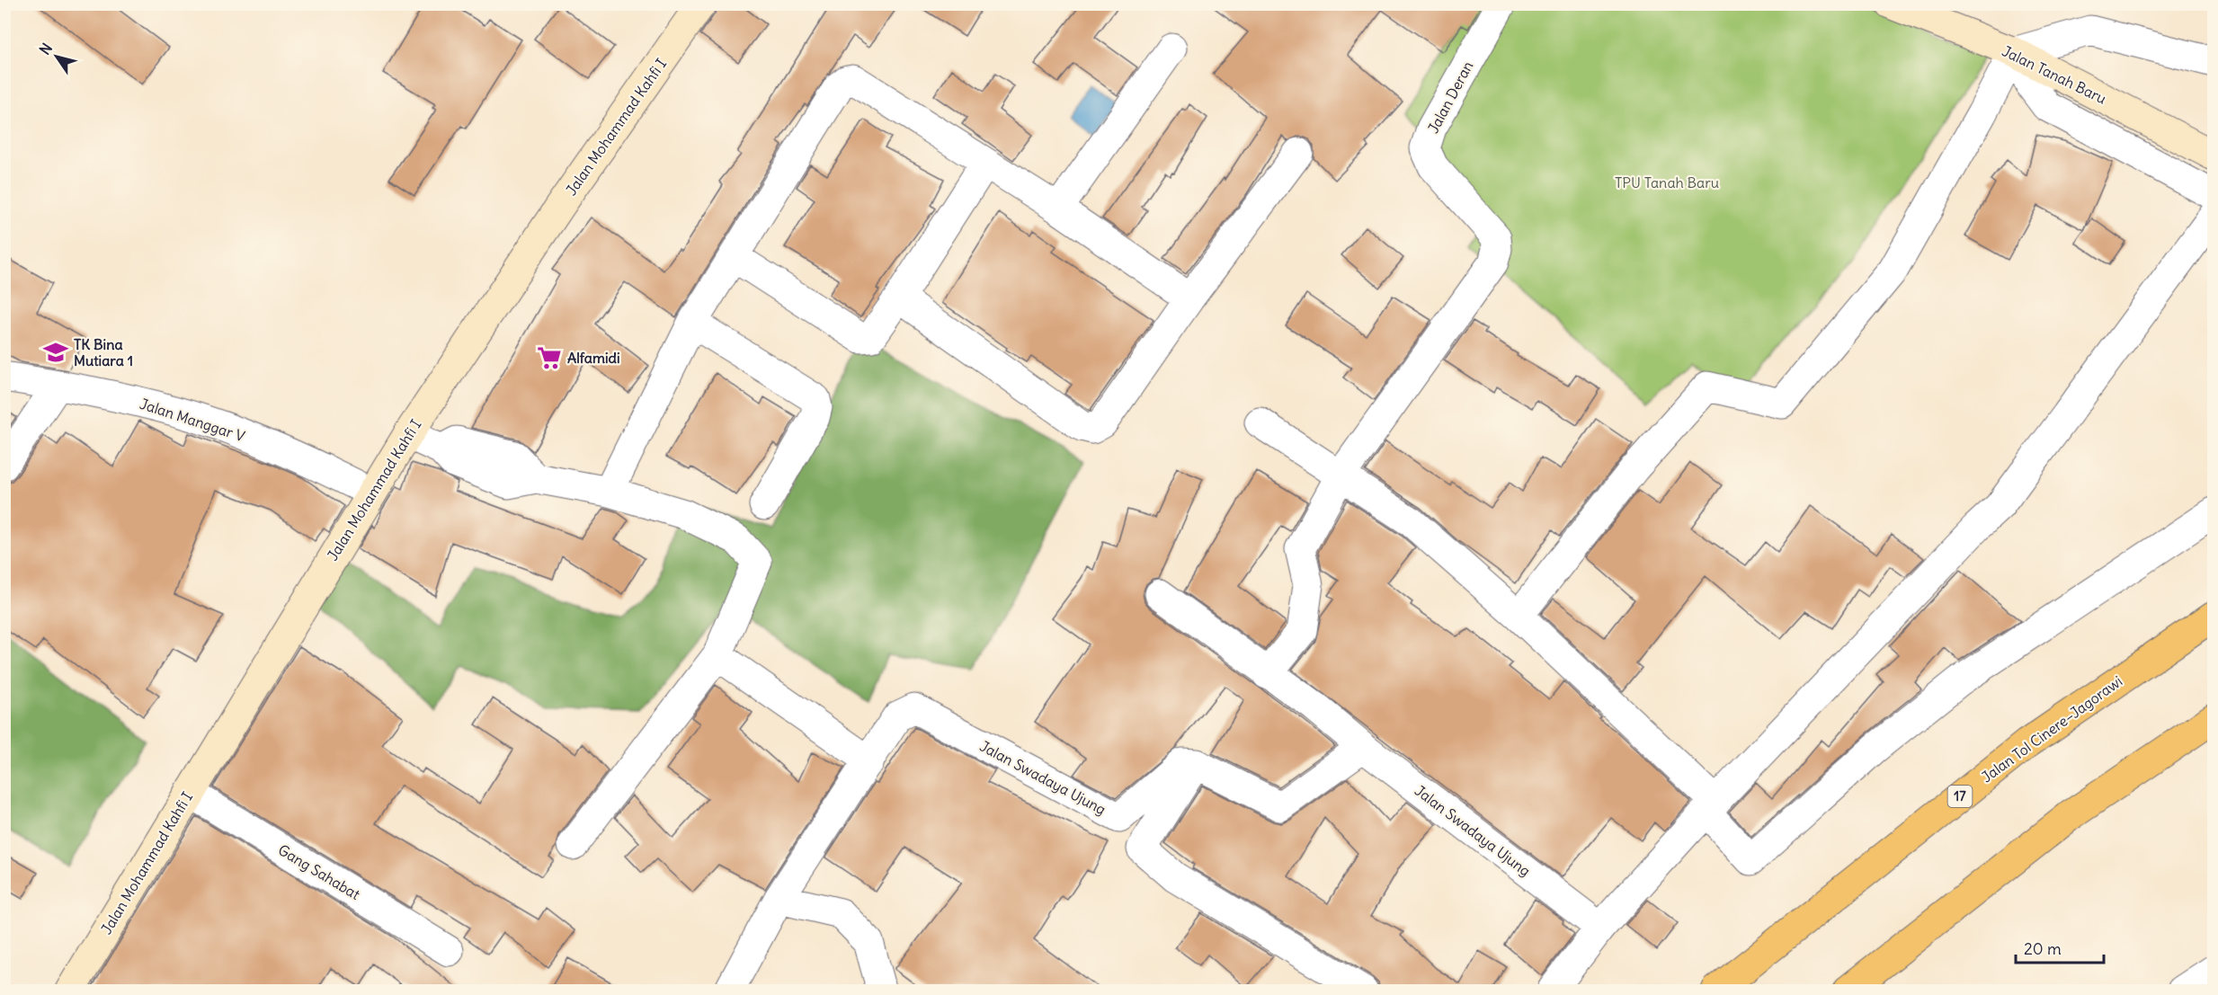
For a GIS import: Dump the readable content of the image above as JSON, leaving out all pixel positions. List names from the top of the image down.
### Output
{
  "streets": {
    "highway": ["Jalan Tol Cinere–Jagorawi", "17"],
    "main road": ["Jalan Tanah Baru", "Jalan Mohammad Kahfi I"],
    "street": [
      "Jalan Deran",
      "Jalan Manggar V",
      "Jalan Swadaya Ujung",
      "Gang Sahabat"
    ]
  },
  "crossings": [
    ["Jalan Mohammad Kahfi I", "Jalan Manggar V"],
    ["Jalan Mohammad Kahfi I", "Gang Sahabat"]
  ],
  "parks": ["TPU Tanah Baru"],
  "places": {
    "school or university": ["TK Bina Mutiara 1"],
    "supermarket": ["Alfamidi"]
  },
  "scale_bar": "20 m",
  "north": "top left"
}
